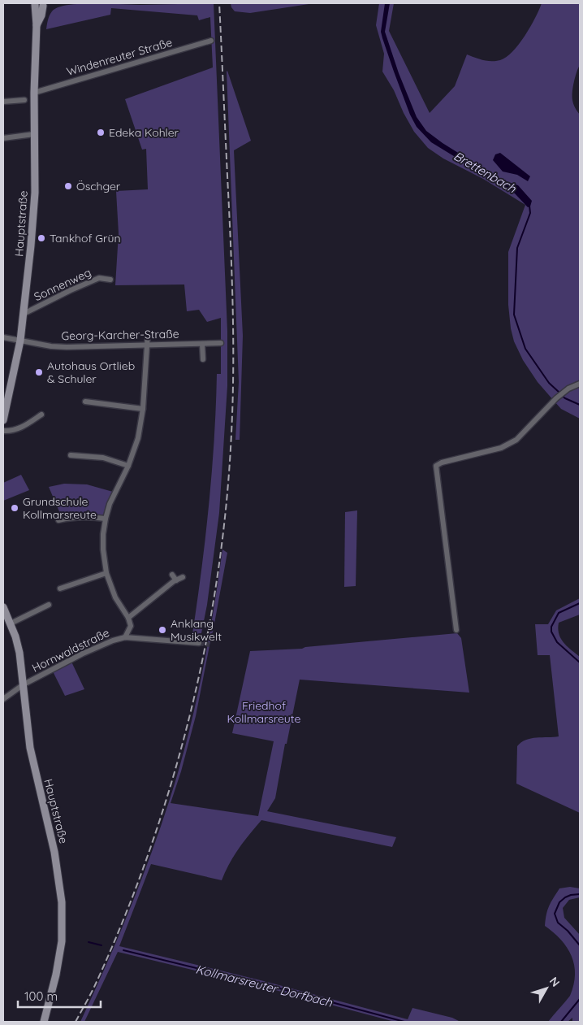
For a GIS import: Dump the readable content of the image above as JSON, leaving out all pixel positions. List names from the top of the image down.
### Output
{
  "streets": {
    "main road": ["Hauptstraße"],
    "street": [
      "Windenreuter Straße",
      "Sonnenweg",
      "Georg-Karcher-Straße",
      "Hornwaldstraße"
    ]
  },
  "crossings": [
    ["Windenreuter Straße", "Hauptstraße"],
    ["Hauptstraße", "Sonnenweg"],
    ["Hauptstraße", "Georg-Karcher-Straße"],
    ["Hauptstraße", "Hornwaldstraße"]
  ],
  "water": ["Brettenbach", "Kollmarsreuter Dorfbach"],
  "parks": ["Friedhof Kollmarsreute"],
  "places": [
    "Edeka Kohler",
    "Öschger",
    "Tankhof Grün",
    "Autohaus Ortlieb & Schuler",
    "Grundschule Kollmarsreute",
    "Anklang Musikwelt"
  ],
  "scale_bar": "100 m",
  "north": "top right"
}
